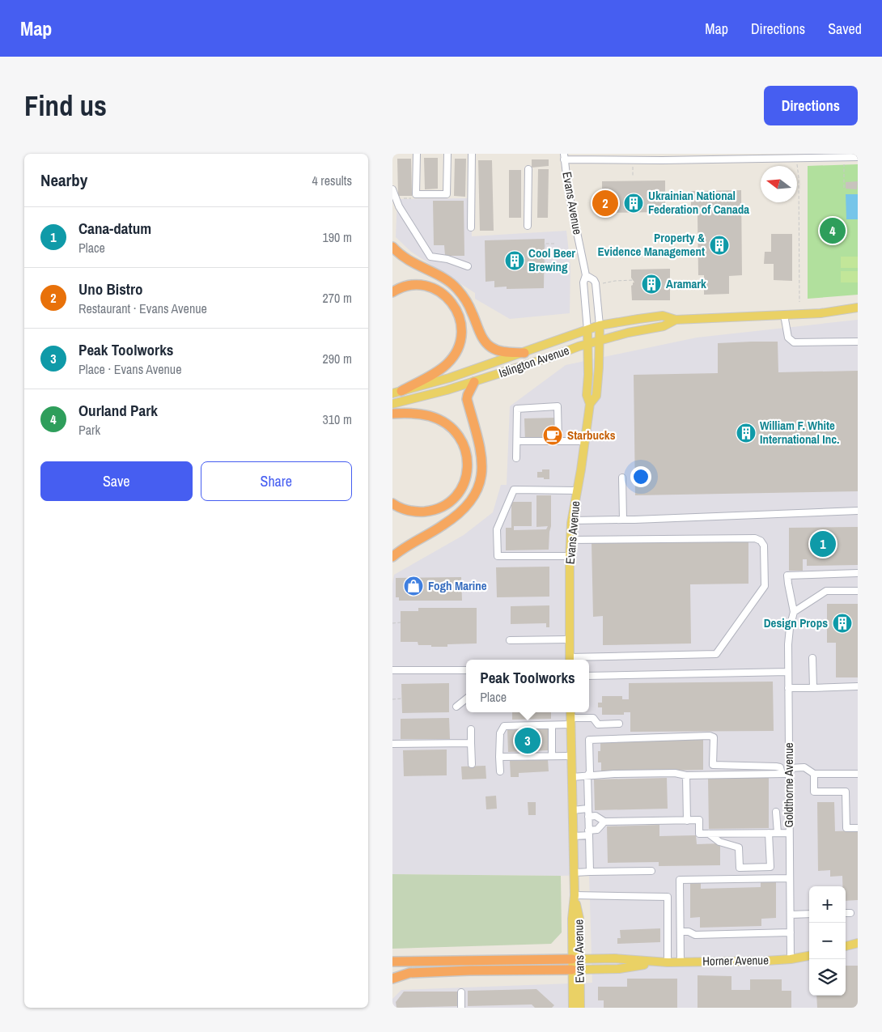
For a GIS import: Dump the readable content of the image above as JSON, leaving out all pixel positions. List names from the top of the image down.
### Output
{
  "streets": {
    "main road": ["Evans Avenue", "Islington Avenue", "Horner Avenue"],
    "street": ["Goldthorne Avenue"]
  },
  "crossings": [
    ["Evans Avenue", "Islington Avenue"],
    ["Evans Avenue", "Horner Avenue"],
    ["Goldthorne Avenue", "Horner Avenue"]
  ],
  "places": {
    "building": [
      "Ukrainian National Federation of Canada",
      "Property & Evidence Management",
      "Cool Beer Brewing",
      "Aramark",
      "William F. White International Inc.",
      "Design Props"
    ],
    "cafe": ["Starbucks"],
    "shop": ["Fogh Marine"]
  },
  "north": "left",
  "page": {
    "header": "Map",
    "nav": ["Map", "Directions", "Saved"],
    "buttons": [
      "Directions",
      ["Save", "Share"]
    ],
    "title": "Find us",
    "heading": ["Nearby", "4 results"],
    "pins": [
      "2",
      "4",
      "1",
      "3"
    ],
    "list": [
      {
        "mark": "1",
        "name": "Cana-datum",
        "note": "Place",
        "value": "190 m"
      },
      {
        "mark": "2",
        "name": "Uno Bistro",
        "note": "Restaurant · Evans Avenue",
        "value": "270 m"
      },
      {
        "mark": "3",
        "name": "Peak Toolworks",
        "note": "Place · Evans Avenue",
        "value": "290 m"
      },
      {
        "mark": "4",
        "name": "Ourland Park",
        "note": "Park",
        "value": "310 m"
      }
    ],
    "popup": ["Peak Toolworks", "Place"],
    "map_buttons": ["+", "−"]
  }
}
